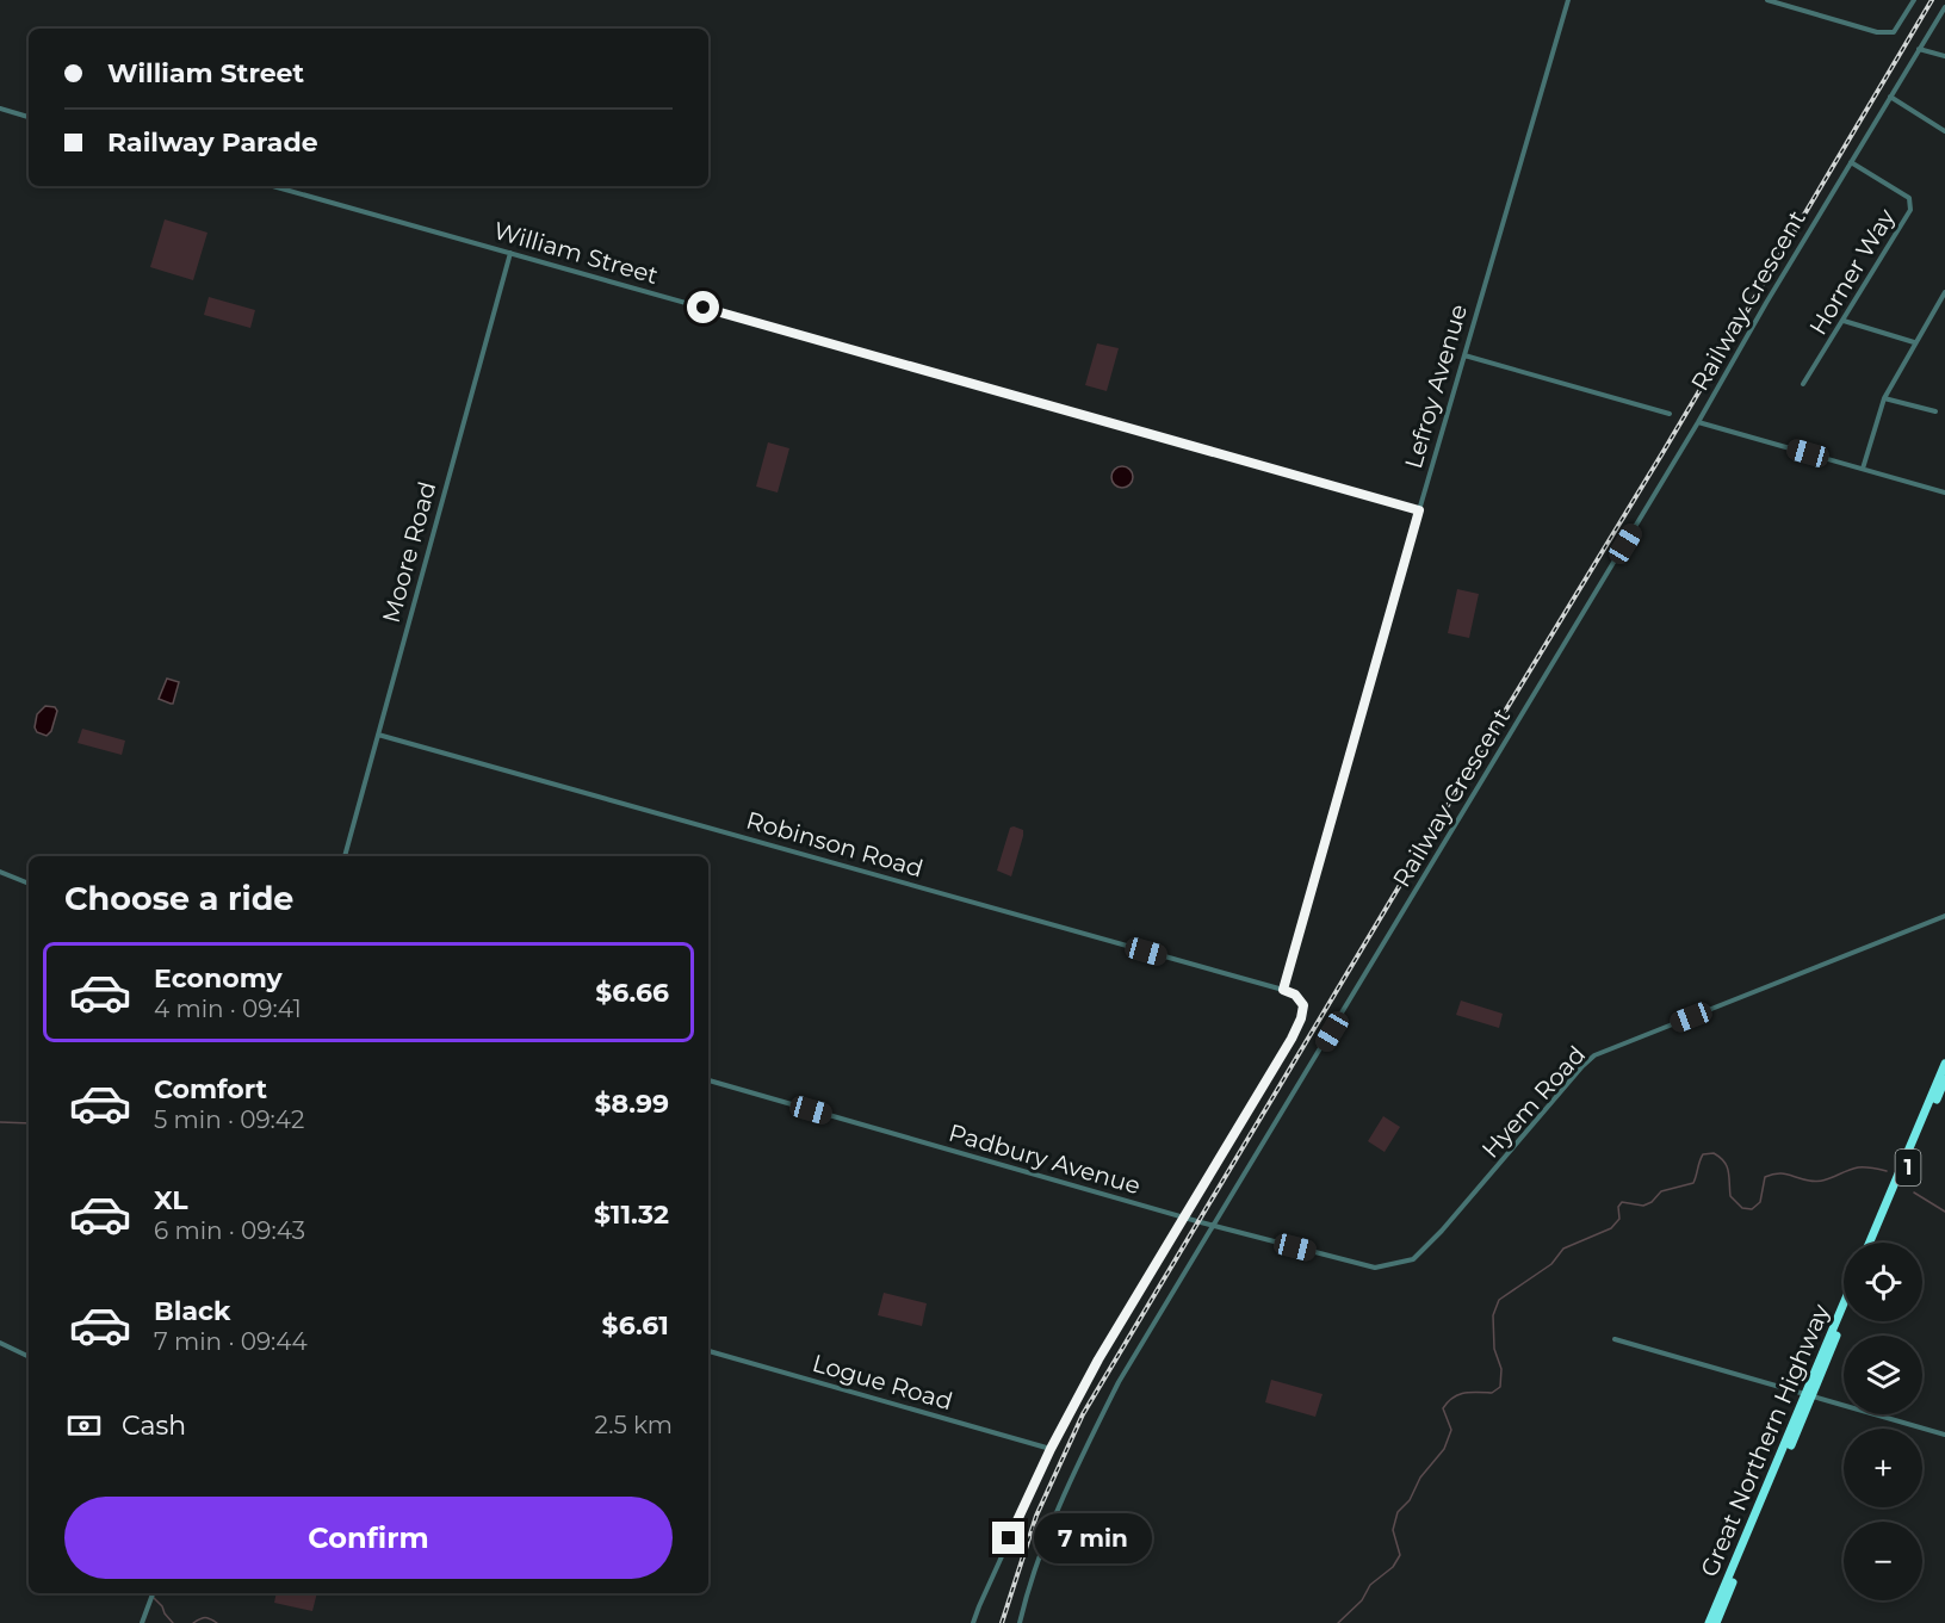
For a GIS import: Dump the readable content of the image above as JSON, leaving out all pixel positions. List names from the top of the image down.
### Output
{
  "streets": {
    "highway": ["1", "Great Northern Highway"],
    "street": [
      "William Street",
      "Horner Way",
      "Railway Crescent",
      "Lefroy Avenue",
      "Moore Road",
      "Robinson Road",
      "Hyem Road",
      "Padbury Avenue",
      "Logue Road"
    ]
  },
  "crossings": [
    ["William Street", "Lefroy Avenue"],
    ["William Street", "Moore Road"],
    ["Horner Way", "Railway Crescent"],
    ["Railway Crescent", "Padbury Avenue"],
    ["Lefroy Avenue", "Robinson Road"],
    ["Moore Road", "Robinson Road"],
    ["Hyem Road", "Padbury Avenue"]
  ],
  "page": {
    "banner": ["William Street", "Railway Parade"],
    "heading": "Choose a ride",
    "list": [
      {
        "name": "Economy",
        "note": "4 min · 09:41",
        "value": "$6.66"
      },
      {
        "name": "Comfort",
        "note": "5 min · 09:42",
        "value": "$8.99"
      },
      {
        "name": "XL",
        "note": "6 min · 09:43",
        "value": "$11.32"
      },
      {
        "name": "Black",
        "note": "7 min · 09:44",
        "value": "$6.61"
      }
    ],
    "map_buttons": ["+", "−"],
    "pay": ["Cash", "2.5 km"],
    "buttons": "Confirm",
    "bubble": "7 min"
  }
}
